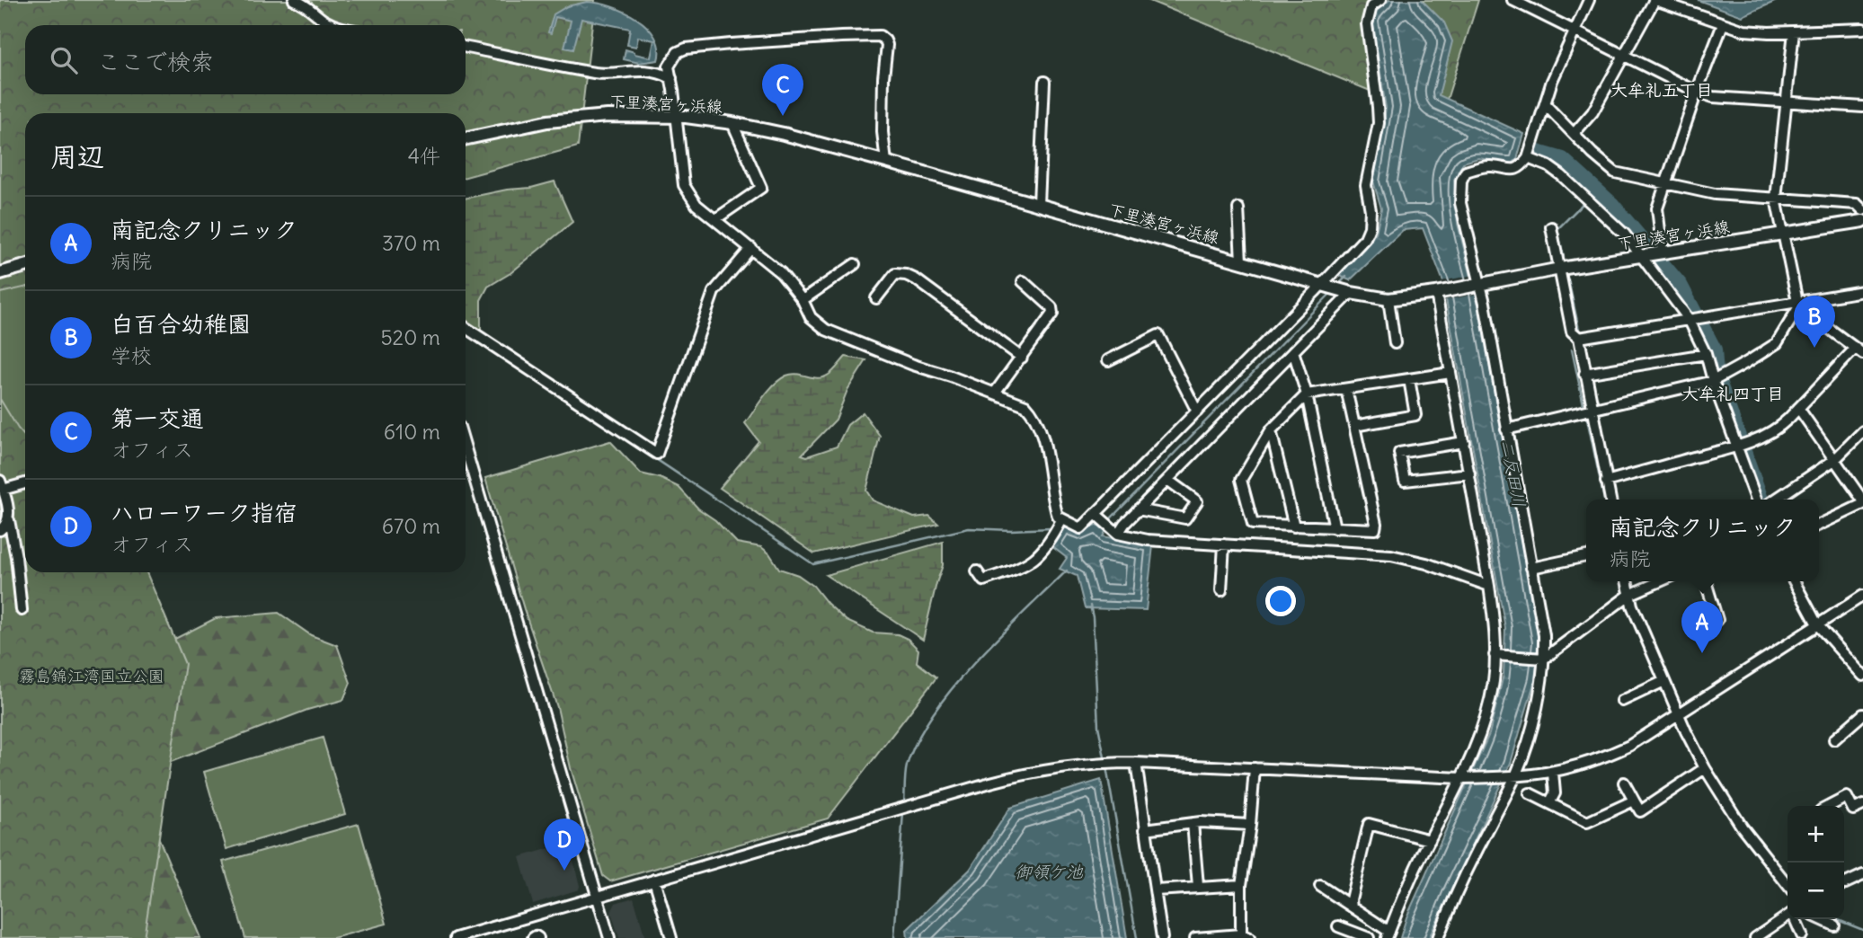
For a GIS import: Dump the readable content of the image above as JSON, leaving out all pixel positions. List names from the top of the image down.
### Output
{
  "streets": {
    "main road": ["下里湊宮ヶ浜線"]
  },
  "districts": ["大牟礼五丁目", "大牟礼四丁目"],
  "water": ["二反田川", "御領ケ池"],
  "parks": ["霧島錦江湾国立公園"],
  "page": {
    "search": "ここで検索",
    "pins": [
      "C",
      "B",
      "A",
      "D"
    ],
    "heading": ["周辺", "4件"],
    "list": [
      {
        "mark": "A",
        "name": "南記念クリニック",
        "note": "病院",
        "value": "370 m"
      },
      {
        "mark": "B",
        "name": "白百合幼稚園",
        "note": "学校",
        "value": "520 m"
      },
      {
        "mark": "C",
        "name": "第一交通",
        "note": "オフィス",
        "value": "610 m"
      },
      {
        "mark": "D",
        "name": "ハローワーク指宿",
        "note": "オフィス",
        "value": "670 m"
      }
    ],
    "popup": ["南記念クリニック", "病院"],
    "map_buttons": ["+", "−"]
  }
}
